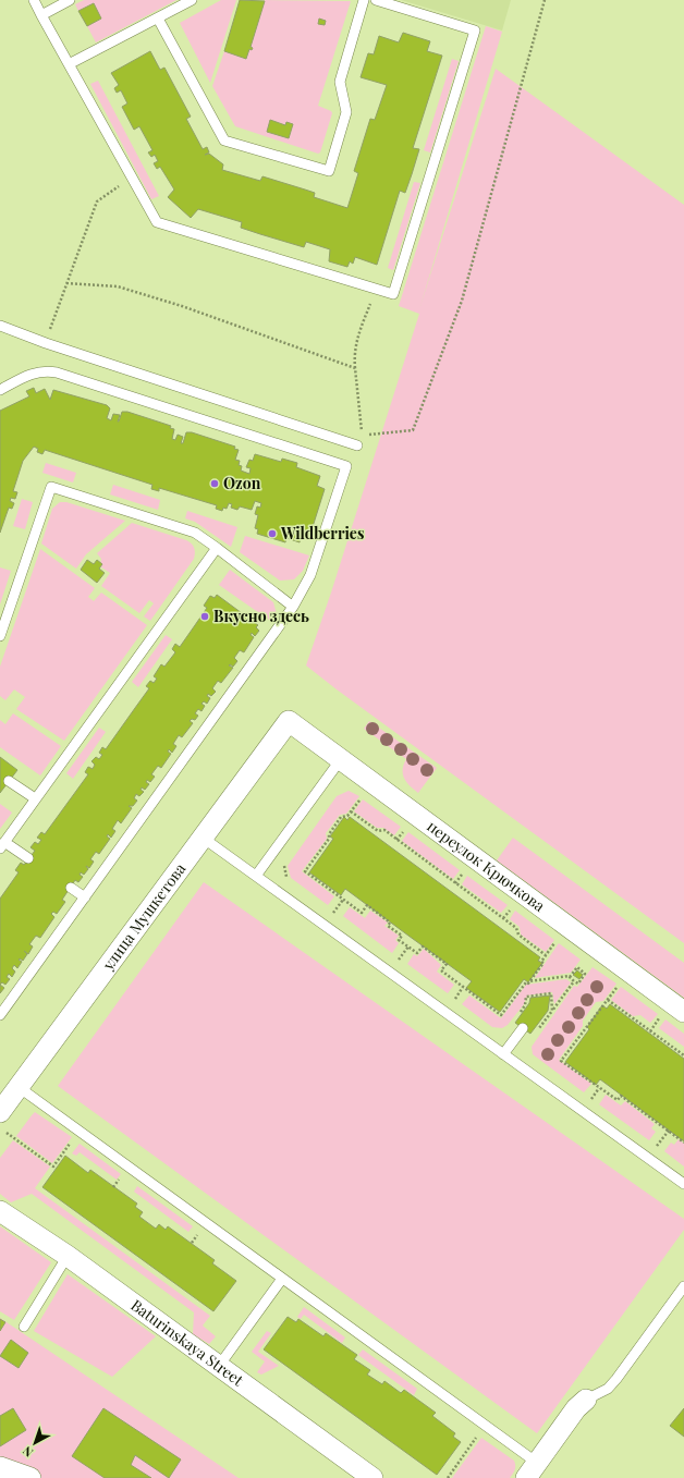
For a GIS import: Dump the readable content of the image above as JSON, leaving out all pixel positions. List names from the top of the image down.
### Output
{
  "streets": {
    "street": ["переулок Крючкова", "улица Мушкетова", "Baturinskaya Street"]
  },
  "crossings": [
    ["переулок Крючкова", "улица Мушкетова"]
  ],
  "places": ["Ozon", "Wildberries", "Вкусно здесь"],
  "north": "bottom left"
}
